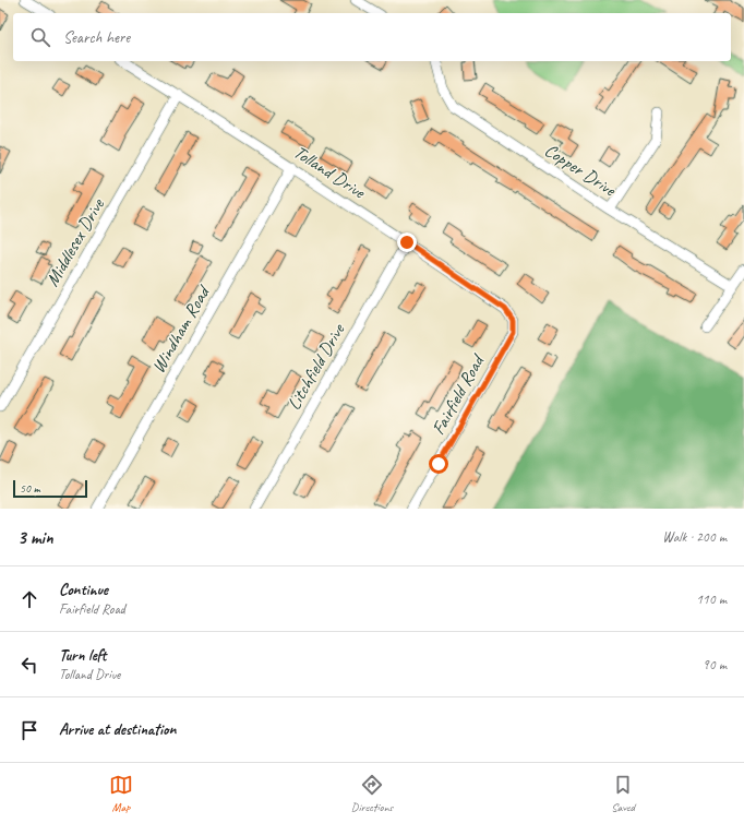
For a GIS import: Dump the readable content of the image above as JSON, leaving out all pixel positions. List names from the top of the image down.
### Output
{
  "streets": {
    "street": [
      "Copper Drive",
      "Tolland Drive",
      "Middlesex Drive",
      "Windham Road",
      "Litchfield Drive",
      "Fairfield Road"
    ]
  },
  "crossings": [
    ["Tolland Drive", "Middlesex Drive"],
    ["Tolland Drive", "Windham Road"],
    ["Tolland Drive", "Litchfield Drive"],
    ["Tolland Drive", "Fairfield Road"]
  ],
  "scale_bar": "50 m",
  "page": {
    "search": "Search here",
    "scale": "50 m",
    "heading": ["3 min", "Walk · 200 m"],
    "list": [
      ["Continue", "Fairfield Road", "110 m"],
      ["Turn left", "Tolland Drive", "90 m"],
      "Arrive at destination"
    ],
    "nav": ["Map", "Directions", "Saved"]
  }
}
